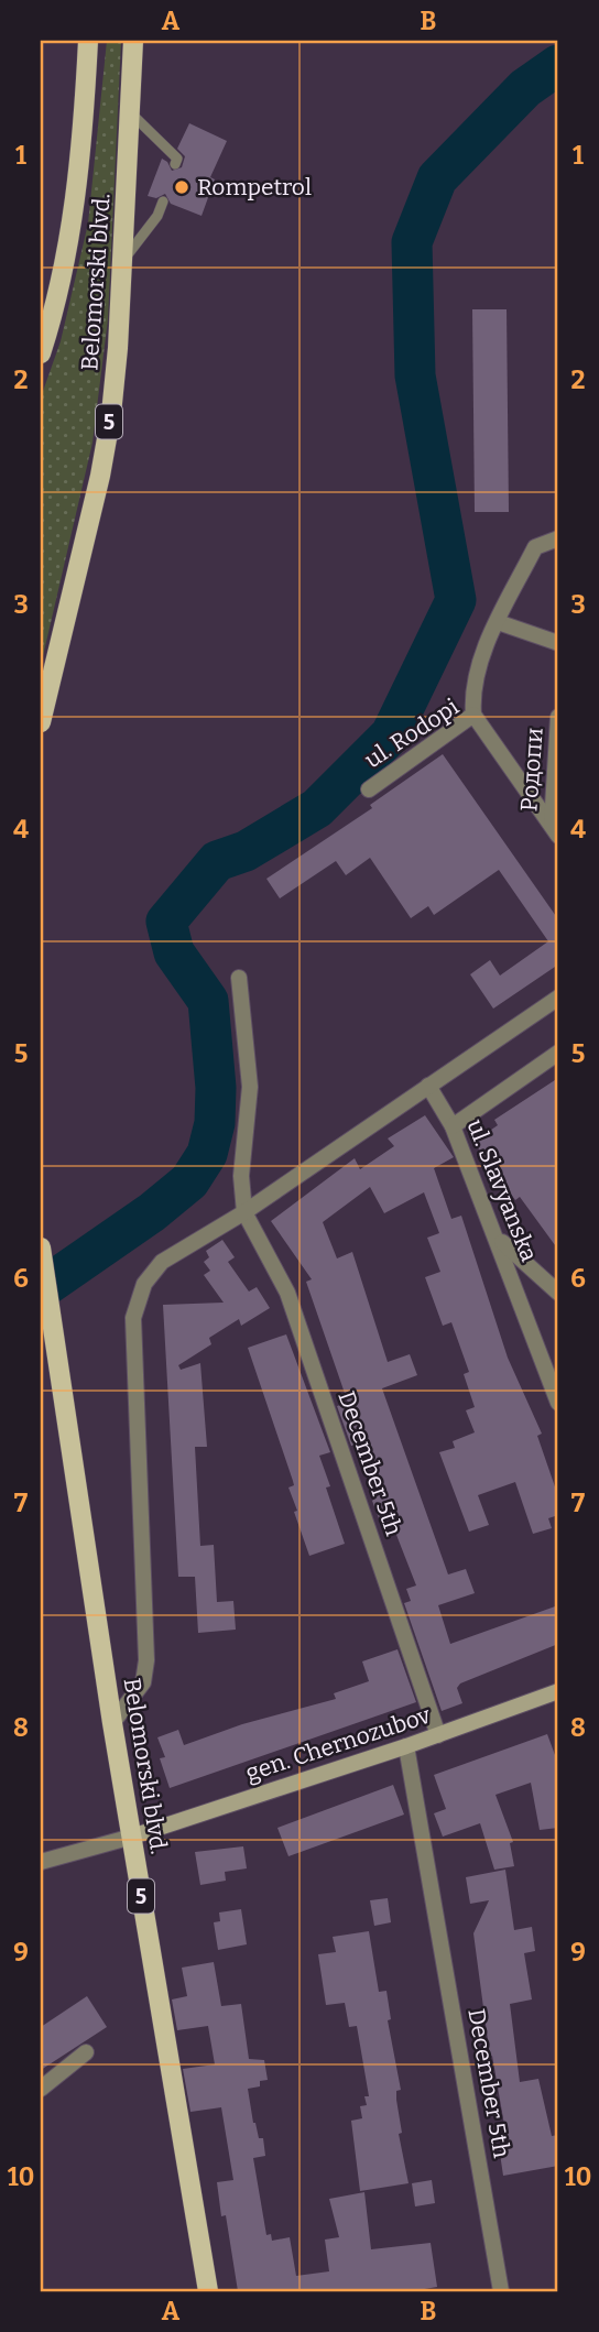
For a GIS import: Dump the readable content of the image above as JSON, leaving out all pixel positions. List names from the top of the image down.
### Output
{
  "streets": {
    "main road": ["Belomorski blvd.", "5"],
    "street": [
      "ul. Rodopi",
      "Родопи",
      "ul. Slavyanska",
      "December 5th",
      "gen. Chernozubov"
    ]
  },
  "crossings": [
    ["Belomorski blvd.", "5"],
    ["Belomorski blvd.", "gen. Chernozubov"],
    ["ul. Rodopi", "Родопи"],
    ["December 5th", "gen. Chernozubov"]
  ],
  "places": ["Rompetrol"],
  "grid": {
    "columns": ["A", "B"],
    "rows": [
      "1",
      "2",
      "3",
      "4",
      "5",
      "6",
      "7",
      "8",
      "9",
      "10"
    ]
  }
}
